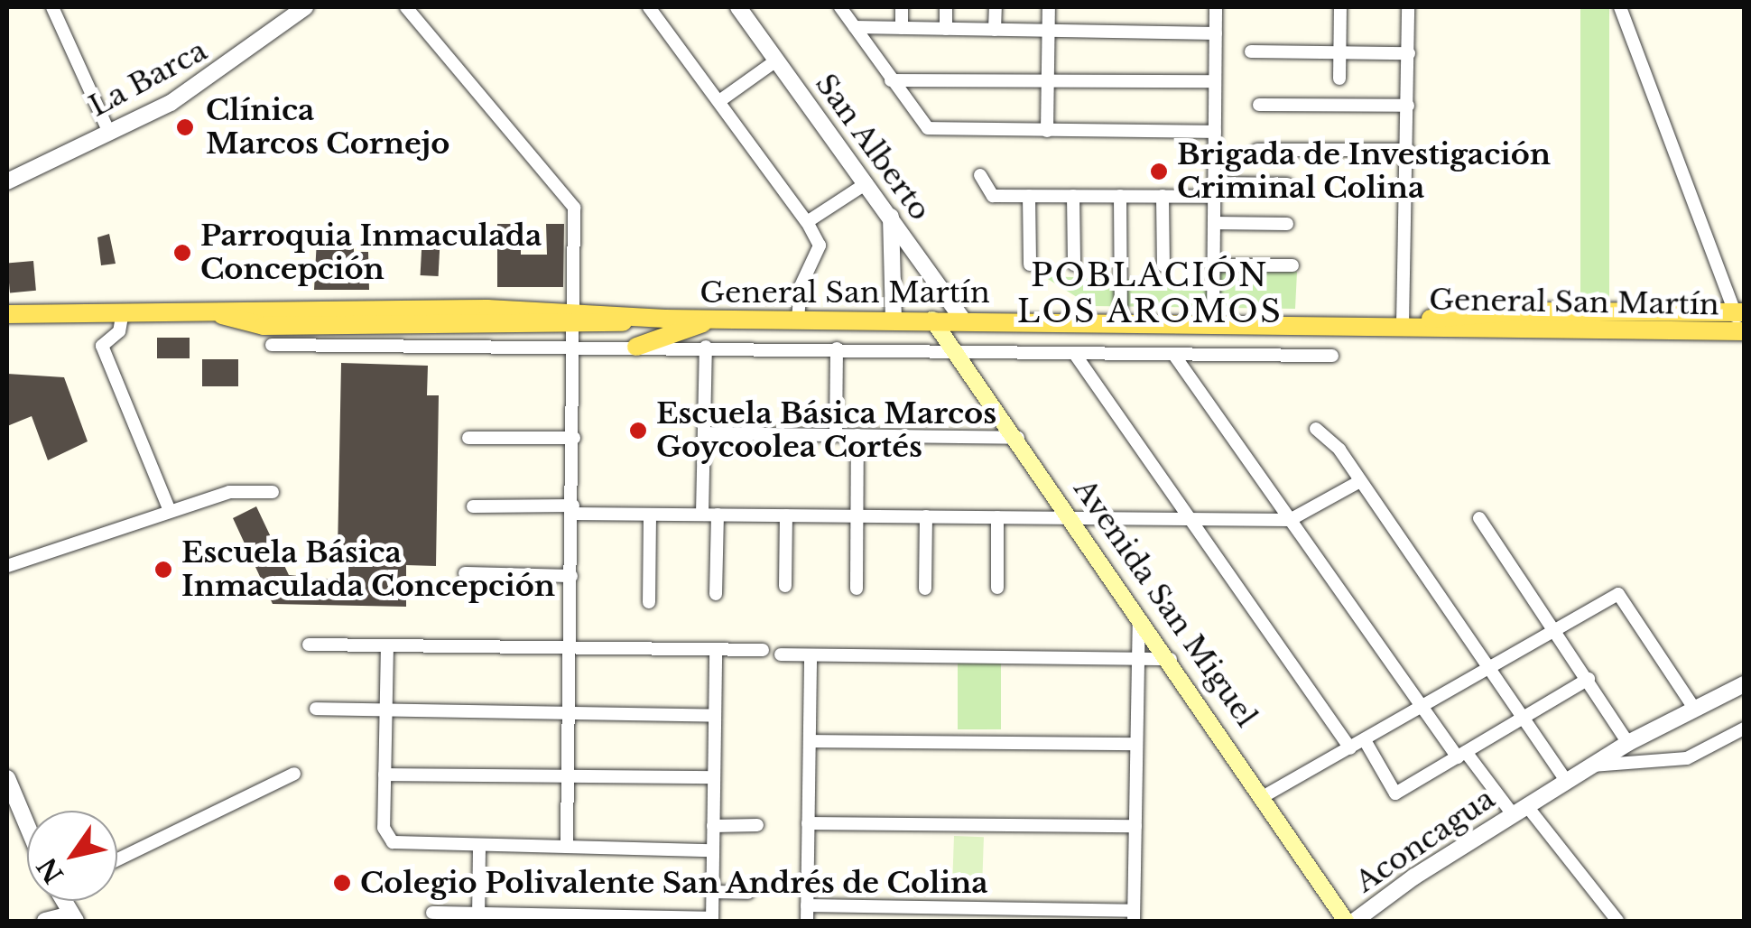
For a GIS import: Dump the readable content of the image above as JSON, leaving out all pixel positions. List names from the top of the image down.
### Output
{
  "streets": {
    "main road": ["General San Martín", "Avenida San Miguel"],
    "street": ["La Barca", "San Alberto", "Aconcagua"]
  },
  "crossings": [
    ["San Alberto", "General San Martín"],
    ["General San Martín", "Avenida San Miguel"]
  ],
  "districts": ["POBLACIÓN LOS AROMOS"],
  "places": [
    "Clínica Marcos Cornejo",
    "Brigada de Investigación Criminal Colina",
    "Parroquia Inmaculada Concepción",
    "Escuela Básica Marcos Goycoolea Cortés",
    "Escuela Básica Inmaculada Concepción",
    "Colegio Polivalente San Andrés de Colina"
  ],
  "north": "bottom left"
}
